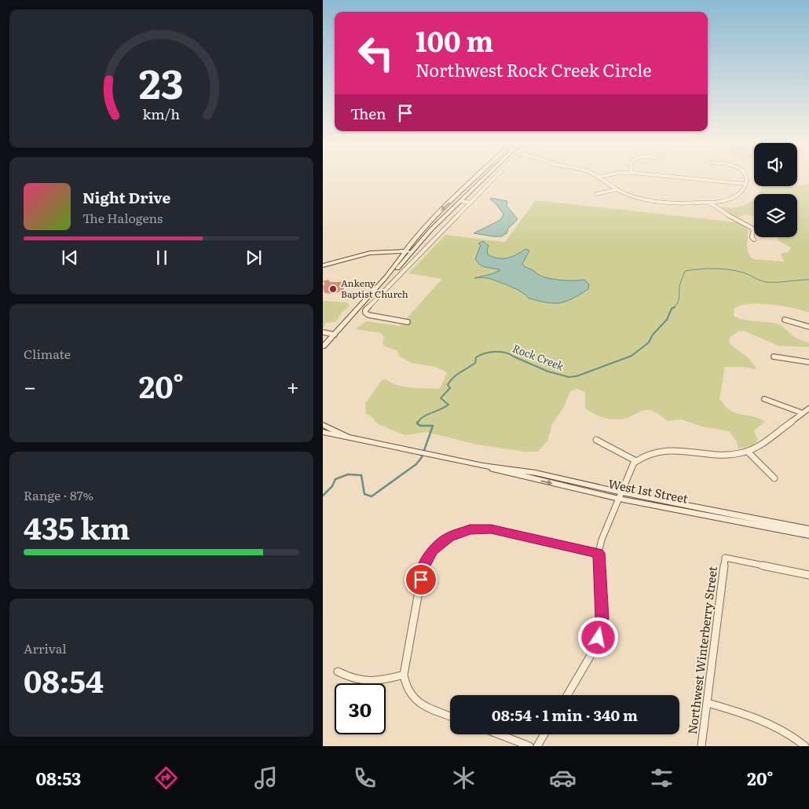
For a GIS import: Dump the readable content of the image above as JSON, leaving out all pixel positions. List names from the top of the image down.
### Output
{
  "streets": {
    "main road": ["West 1st Street"],
    "street": ["Northwest Winterberry Street"]
  },
  "water": ["Rock Creek"],
  "places": ["Ankeny Baptist Church"],
  "page": {
    "turn": ["100 m", "Northwest Rock Creek Circle"],
    "then": "Then",
    "song": ["Night Drive", "The Halogens"],
    "tile": [
      "Climate",
      ["Range · 87%", "435 km"],
      ["Arrival", "08:54"]
    ],
    "heat": ["−", "20°", "+"],
    "limit": "30",
    "trip": "08:54 · 1 min · 340 m",
    "tabs": ["08:53", "20°"],
    "gauge": ["23", "km/h"]
  }
}
